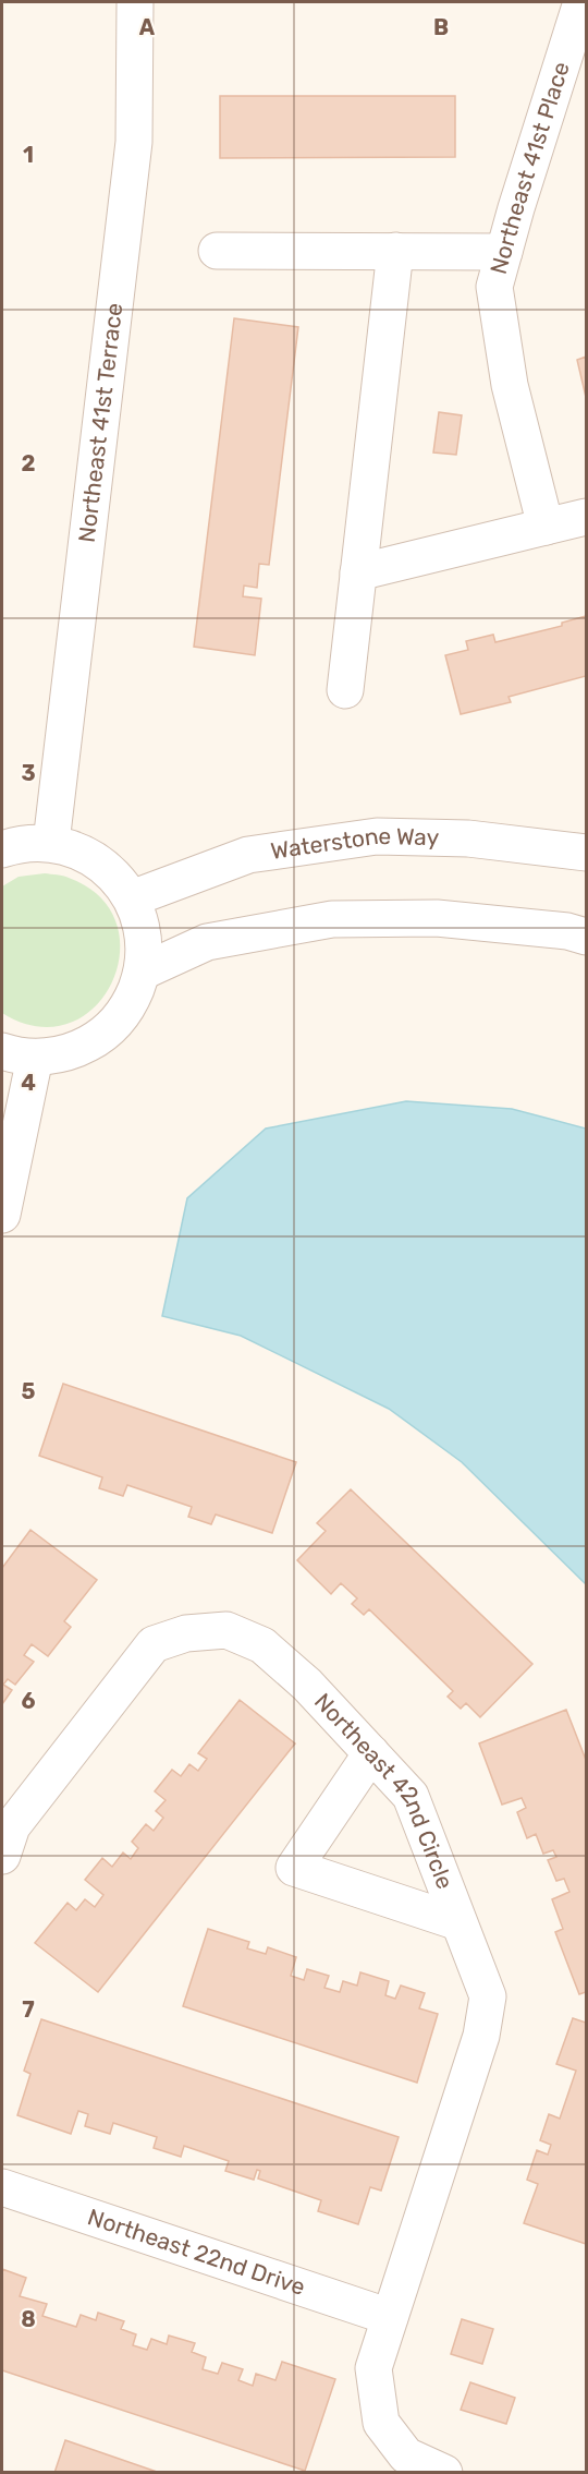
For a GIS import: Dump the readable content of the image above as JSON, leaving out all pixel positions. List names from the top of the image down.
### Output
{
  "streets": {
    "street": [
      "Northeast 41st Place",
      "Northeast 41st Terrace",
      "Waterstone Way",
      "Northeast 42nd Circle",
      "Northeast 22nd Drive"
    ]
  },
  "crossings": [
    ["Northeast 42nd Circle", "Northeast 22nd Drive"]
  ],
  "grid": {
    "columns": ["A", "B"],
    "rows": [
      "1",
      "2",
      "3",
      "4",
      "5",
      "6",
      "7",
      "8"
    ]
  }
}
